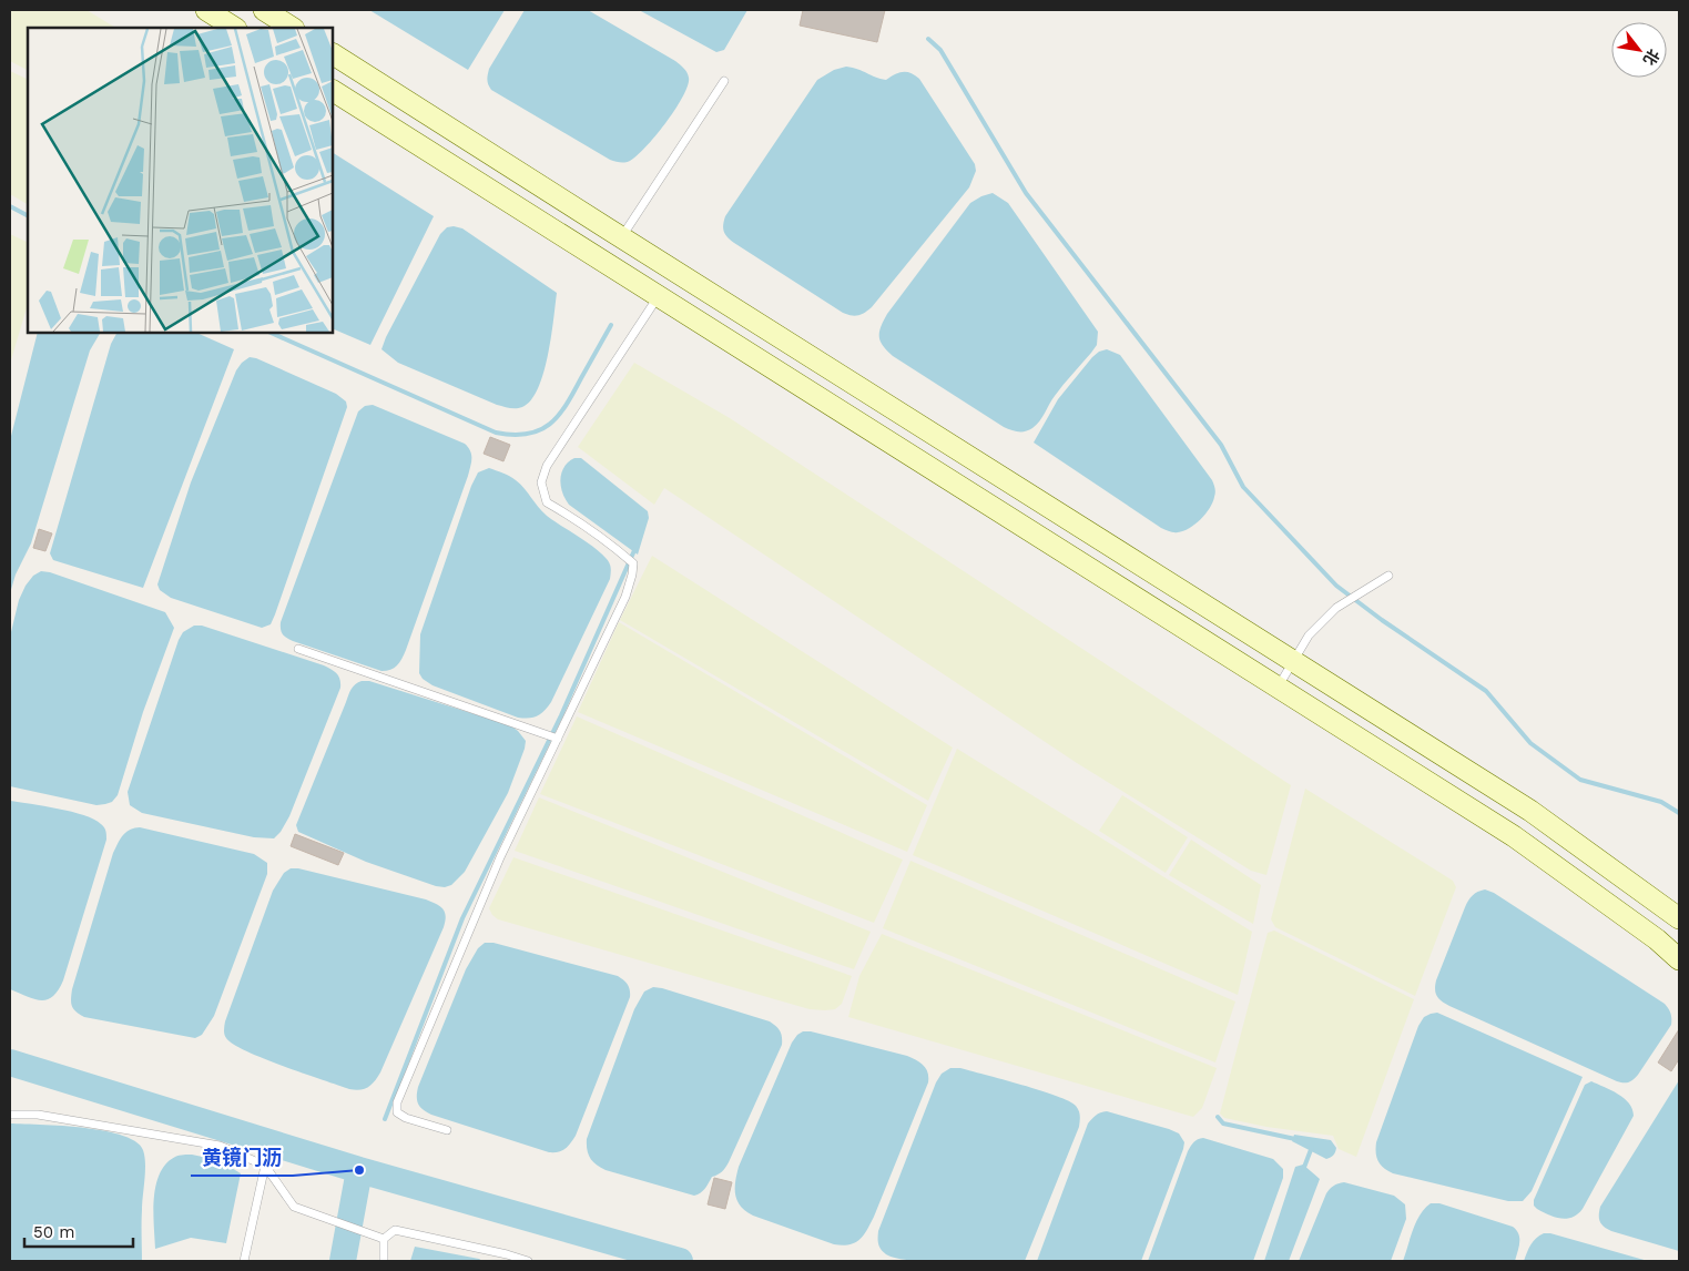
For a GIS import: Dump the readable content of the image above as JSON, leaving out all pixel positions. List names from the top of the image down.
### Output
{
  "places": ["黄镜门沥"],
  "scale_bar": "50 m",
  "north": "bottom right"
}
